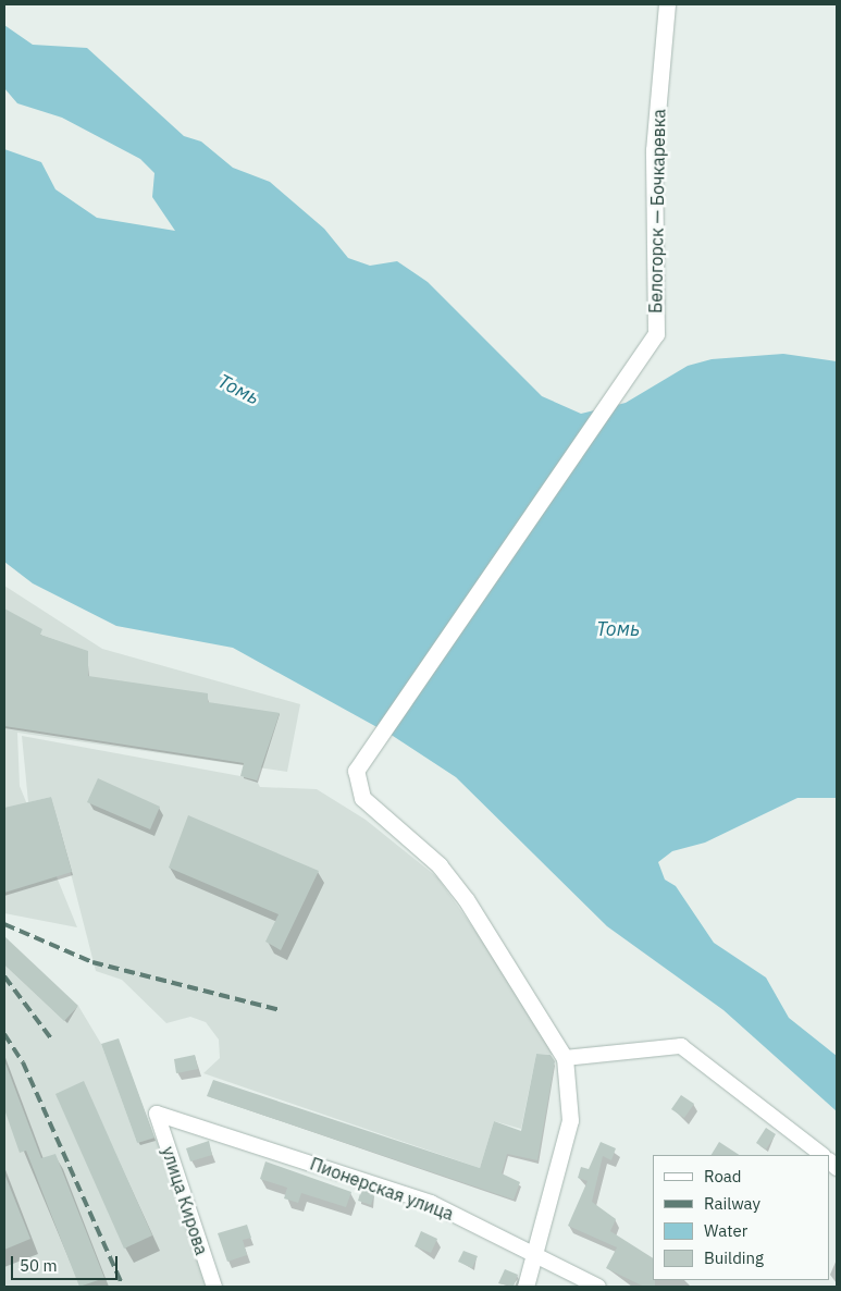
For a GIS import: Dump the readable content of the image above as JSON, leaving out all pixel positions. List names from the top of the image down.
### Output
{
  "streets": {
    "main road": ["Белогорск — Бочкаревка"],
    "street": ["Пионерская улица", "улица Кирова"]
  },
  "crossings": [
    ["Пионерская улица", "улица Кирова"]
  ],
  "water": ["Томь"],
  "legend": [
    "Road",
    "Railway",
    "Water",
    "Building"
  ],
  "scale_bar": "50 m"
}
